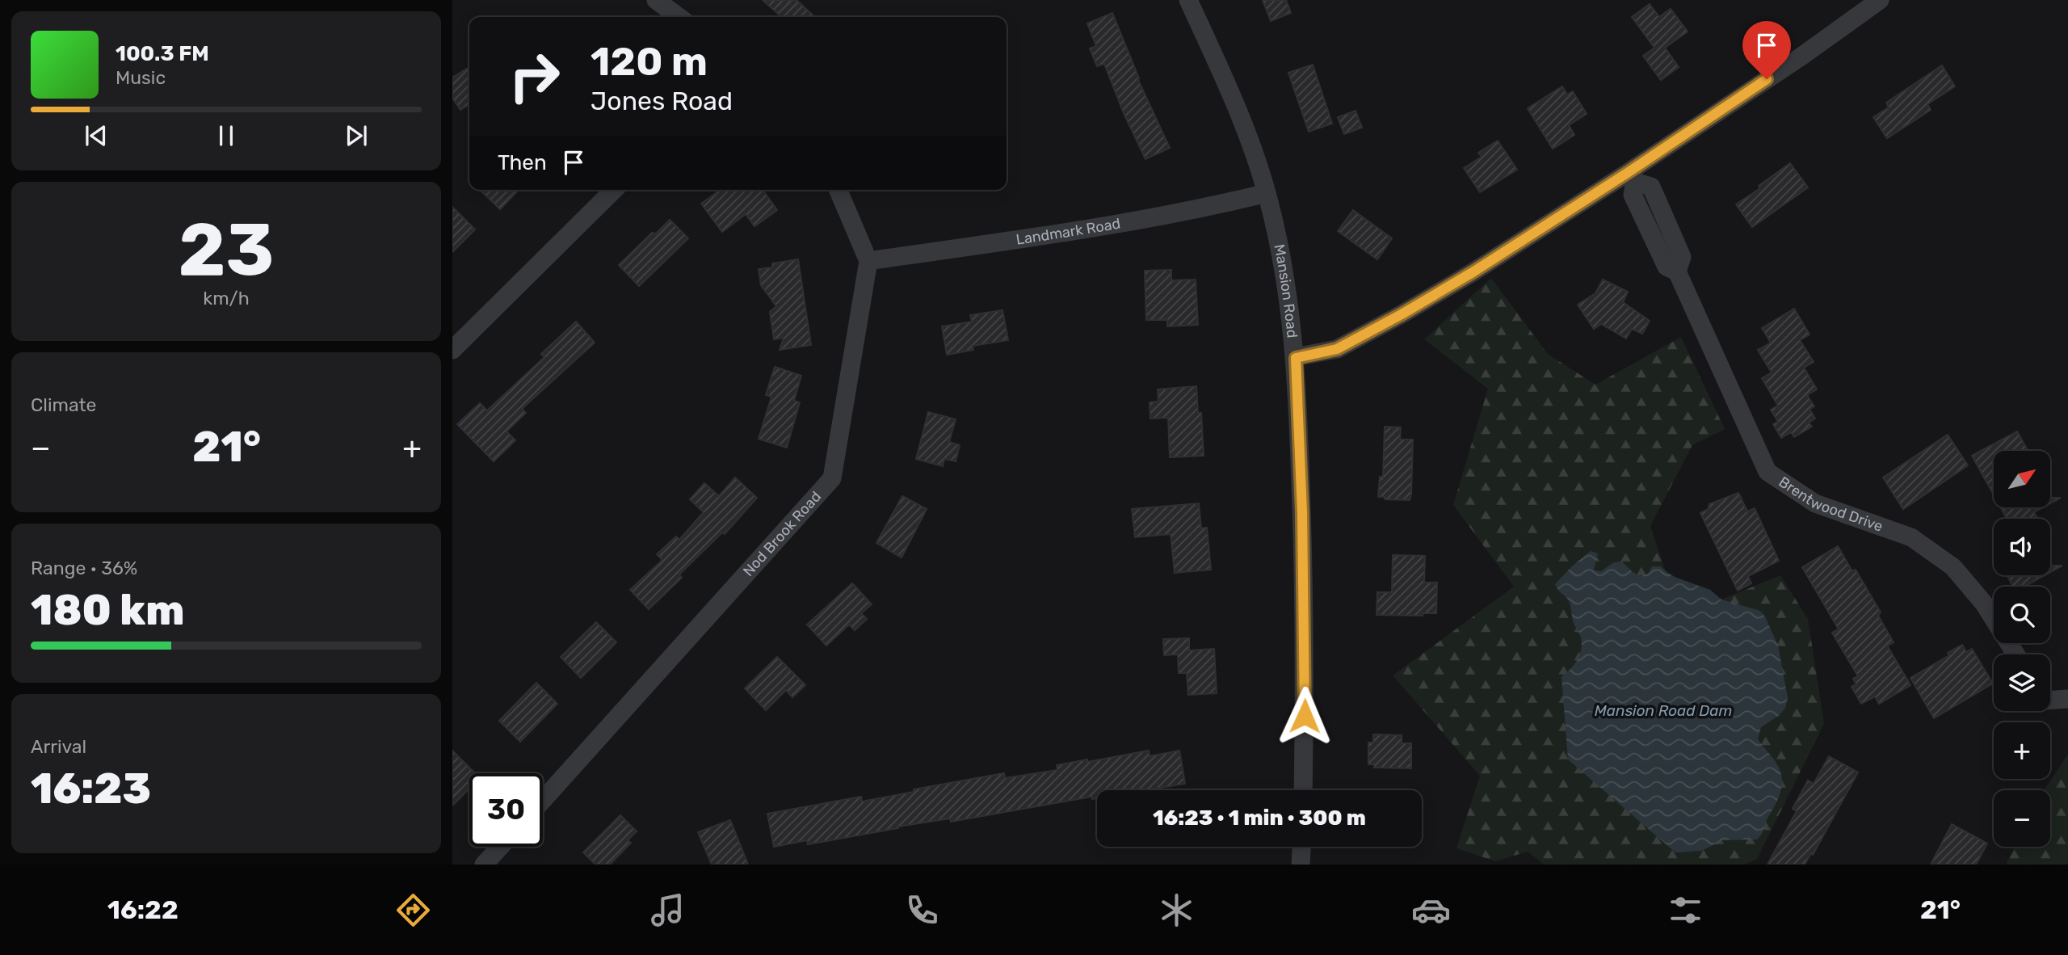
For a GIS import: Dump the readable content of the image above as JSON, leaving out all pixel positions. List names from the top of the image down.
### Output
{
  "streets": {
    "street": [
      "Landmark Road",
      "Mansion Road",
      "Brentwood Drive",
      "Nod Brook Road"
    ]
  },
  "crossings": [
    ["Landmark Road", "Mansion Road"],
    ["Landmark Road", "Nod Brook Road"]
  ],
  "water": ["Mansion Road Dam"],
  "north": "top right",
  "page": {
    "turn": ["120 m", "Jones Road"],
    "song": ["100.3 FM", "Music"],
    "then": "Then",
    "tile": [
      ["23", "km/h"],
      "Climate",
      ["Range · 36%", "180 km"],
      ["Arrival", "16:23"]
    ],
    "heat": ["−", "21°", "+"],
    "map_buttons": ["+", "−"],
    "limit": "30",
    "trip": "16:23 · 1 min · 300 m",
    "tabs": ["16:22", "21°"]
  }
}
